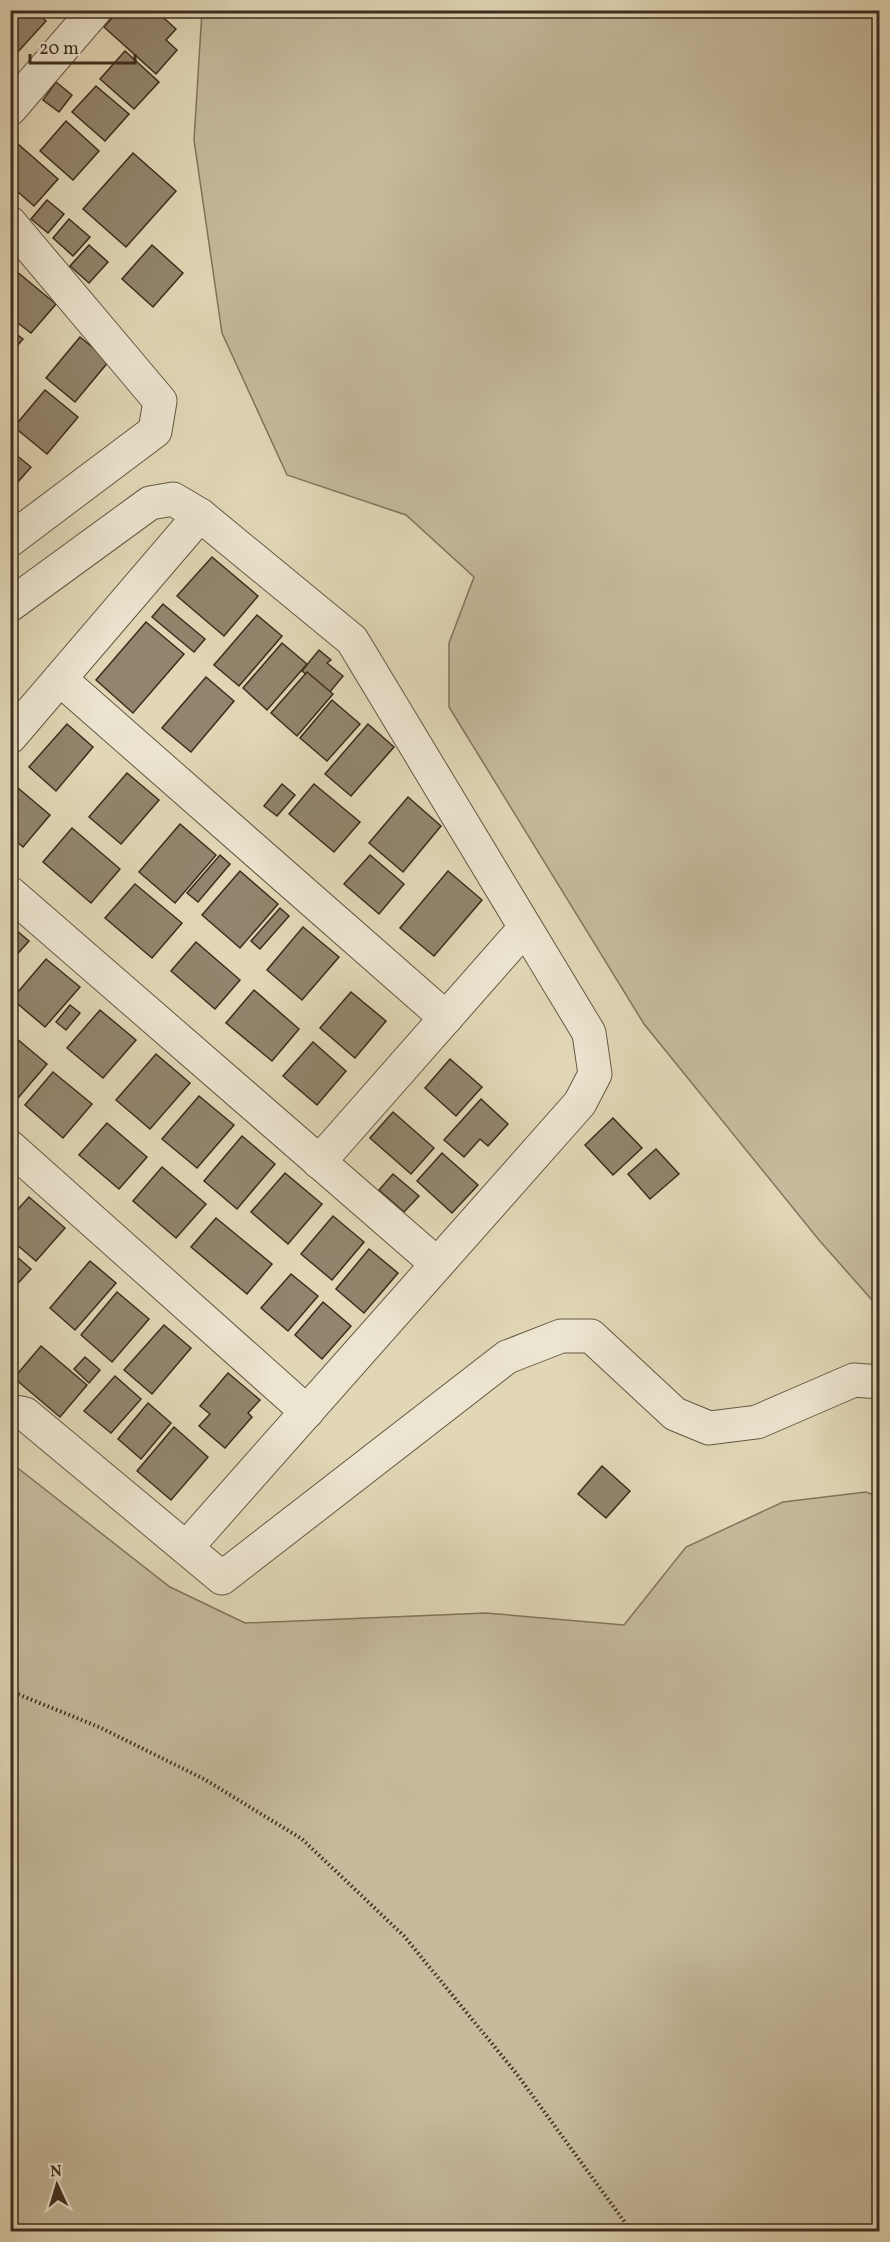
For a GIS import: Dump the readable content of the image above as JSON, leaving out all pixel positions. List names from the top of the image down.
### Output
{
  "scale_bar": "20 m",
  "north": "top"
}
